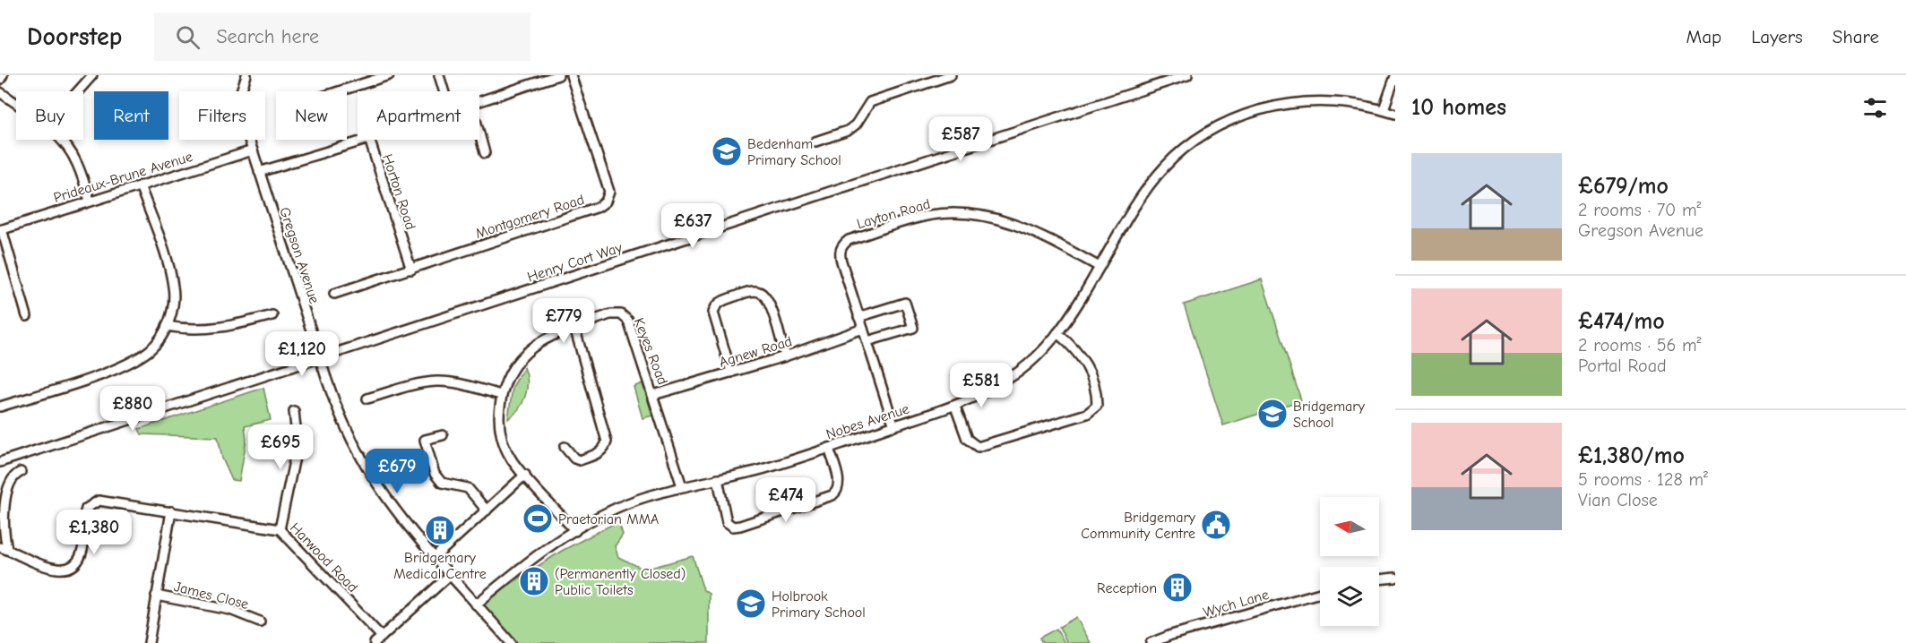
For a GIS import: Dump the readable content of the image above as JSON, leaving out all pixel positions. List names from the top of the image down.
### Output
{
  "streets": {
    "street": [
      "Prideaux-Brune Avenue",
      "Horton Road",
      "Layton Road",
      "Montgomery Road",
      "Gregson Avenue",
      "Henry Cort Way",
      "Keyes Road",
      "Agnew Road",
      "Nobes Avenue",
      "Harwood Road",
      "James Close",
      "Wych Lane"
    ]
  },
  "crossings": [
    ["Prideaux-Brune Avenue", "Gregson Avenue"],
    ["Horton Road", "Montgomery Road"],
    ["Horton Road", "Gregson Avenue"],
    ["Layton Road", "Agnew Road"],
    ["Layton Road", "Nobes Avenue"],
    ["Gregson Avenue", "Nobes Avenue"],
    ["Keyes Road", "Agnew Road"],
    ["Keyes Road", "Nobes Avenue"]
  ],
  "places": {
    "school or university": ["Bedenham Primary School", "Bridgemary School", "Holbrook Primary School"],
    "sports": ["Praetorian MMA"],
    "public building": ["Bridgemary Community Centre"],
    "building": ["Bridgemary Medical Centre", "(Permanently Closed) Public Toilets", "Reception"]
  },
  "north": "left",
  "page": {
    "header": "Doorstep",
    "search": "Search here",
    "nav": ["Map", "Layers", "Share"],
    "heading": "10 homes",
    "chip": [
      "Buy",
      "Rent",
      "Filters",
      "New",
      "Apartment"
    ],
    "price": [
      "£587",
      "£637",
      "£779",
      "£1,120",
      "£581",
      "£880",
      "£695",
      "£679",
      "£474",
      "£1,380"
    ],
    "list": [
      {
        "name": "£679/mo",
        "note": "2 rooms · 70 m² · Gregson Avenue"
      },
      {
        "name": "£474/mo",
        "note": "2 rooms · 56 m² · Portal Road"
      },
      {
        "name": "£1,380/mo",
        "note": "5 rooms · 128 m² · Vian Close"
      }
    ]
  }
}
